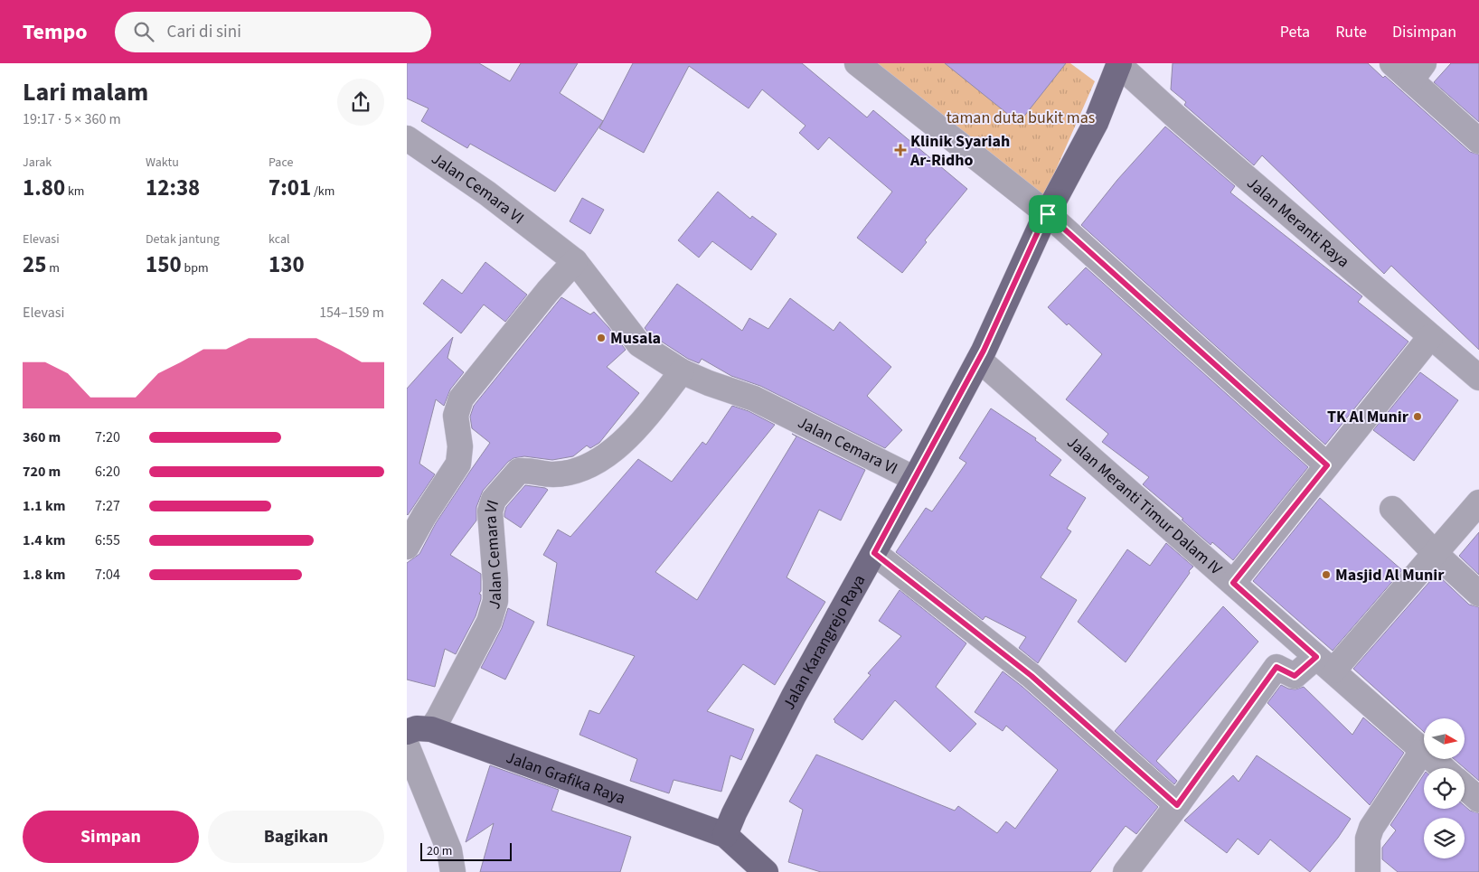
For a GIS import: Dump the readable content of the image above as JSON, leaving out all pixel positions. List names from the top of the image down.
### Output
{
  "streets": {
    "main road": ["Jalan Karangrejo Raya", "Jalan Grafika Raya"],
    "street": ["Jalan Cemara VI", "Jalan Meranti Raya", "Jalan Meranti Timur Dalam IV"]
  },
  "crossings": [
    ["Jalan Cemara VI", "Jalan Karangrejo Raya"],
    ["Jalan Cemara VI", "Jalan Grafika Raya"],
    ["Jalan Meranti Raya", "Jalan Karangrejo Raya"],
    ["Jalan Meranti Timur Dalam IV", "Jalan Karangrejo Raya"],
    ["Jalan Karangrejo Raya", "Jalan Grafika Raya"]
  ],
  "parks": ["taman duta bukit mas"],
  "places": {
    "health": ["Klinik Syariah Ar-Ridho"],
    "other": ["Musala", "TK Al Munir", "Masjid Al Munir"]
  },
  "scale_bar": "20 m",
  "north": "right",
  "page": {
    "header": "Tempo",
    "search": "Cari di sini",
    "nav": ["Peta", "Rute", "Disimpan"],
    "heading": ["Lari malam", "19:17 · 5 × 360 m"],
    "stats": [
      ["Jarak", "1.80 km"],
      ["Waktu", "12:38"],
      ["Pace", "7:01 /km"],
      ["Elevasi", "25 m"],
      ["Detak jantung", "150 bpm"],
      ["kcal", "130"]
    ],
    "chart": ["Elevasi", "154–159 m"],
    "list": [
      {
        "name": "360 m",
        "note": "7:20"
      },
      {
        "name": "720 m",
        "note": "6:20"
      },
      {
        "name": "1.1 km",
        "note": "7:27"
      },
      {
        "name": "1.4 km",
        "note": "6:55"
      },
      {
        "name": "1.8 km",
        "note": "7:04"
      }
    ],
    "buttons": ["Simpan", "Bagikan"],
    "scale": "20 m"
  }
}
